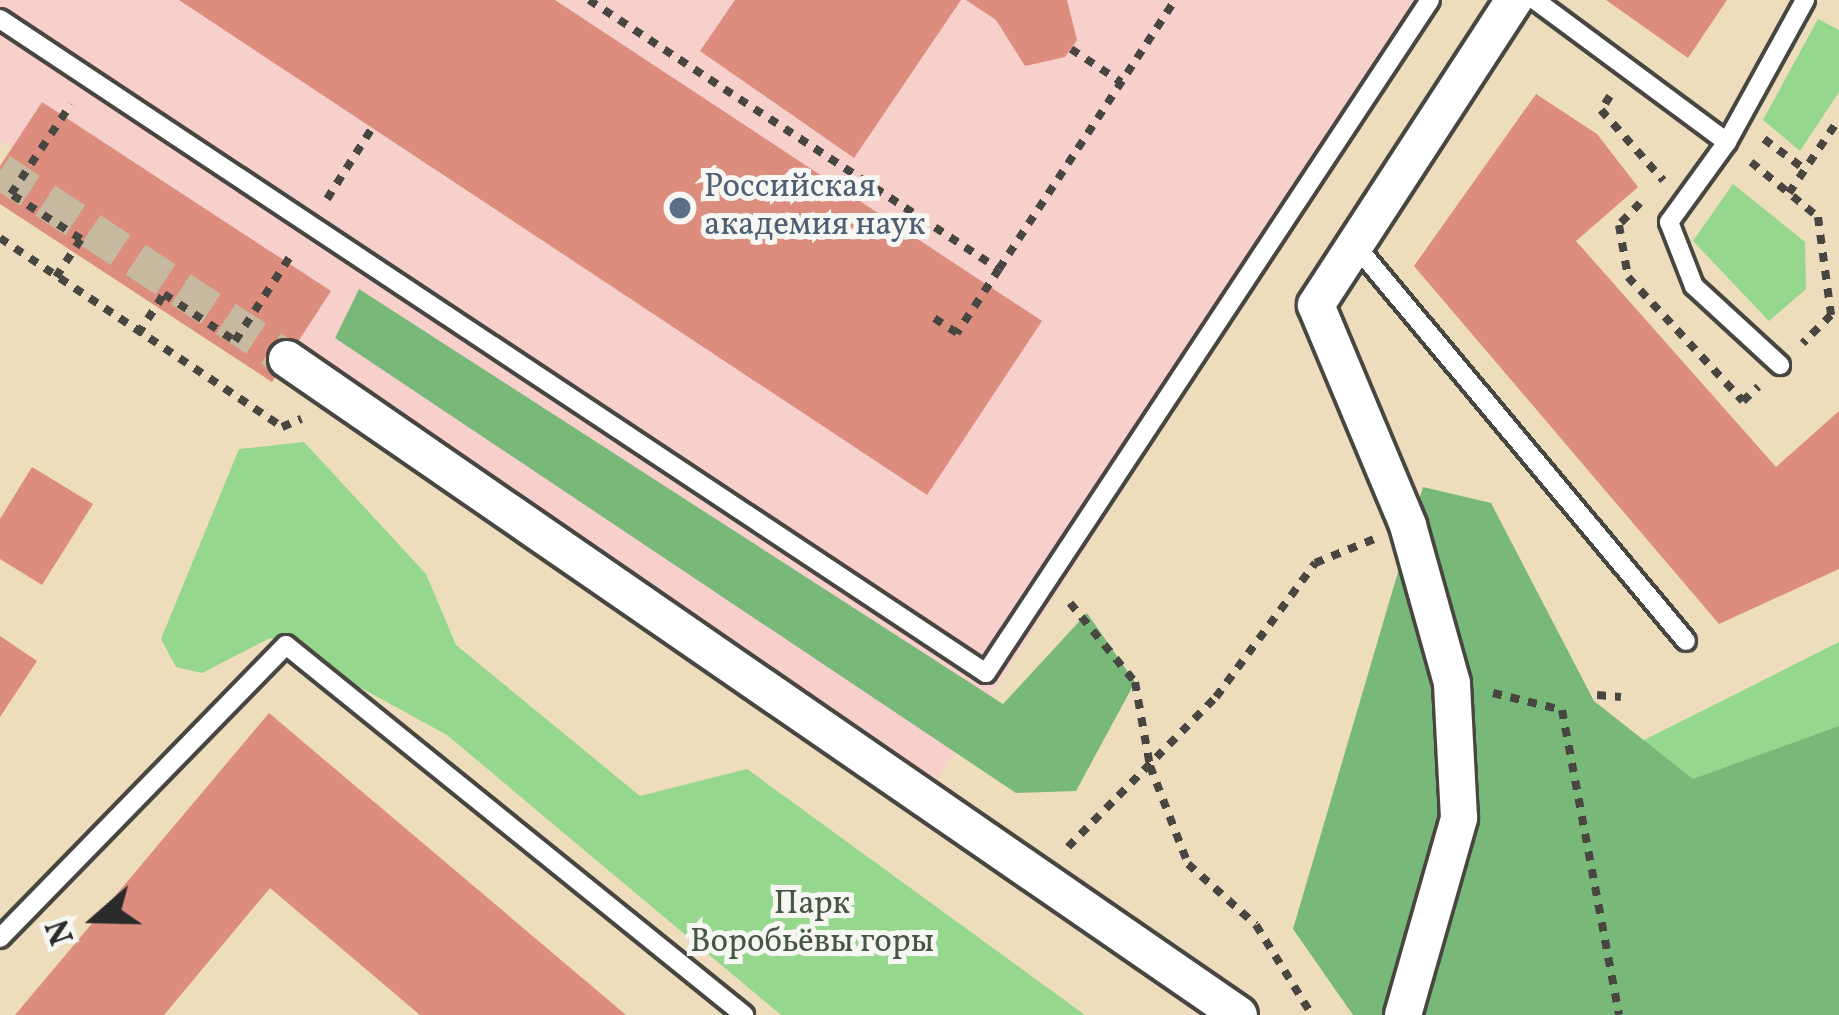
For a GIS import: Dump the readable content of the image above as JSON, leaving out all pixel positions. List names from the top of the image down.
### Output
{
  "parks": ["Парк Воробьёвы горы"],
  "places": ["Российская академия наук"],
  "north": "left"
}
